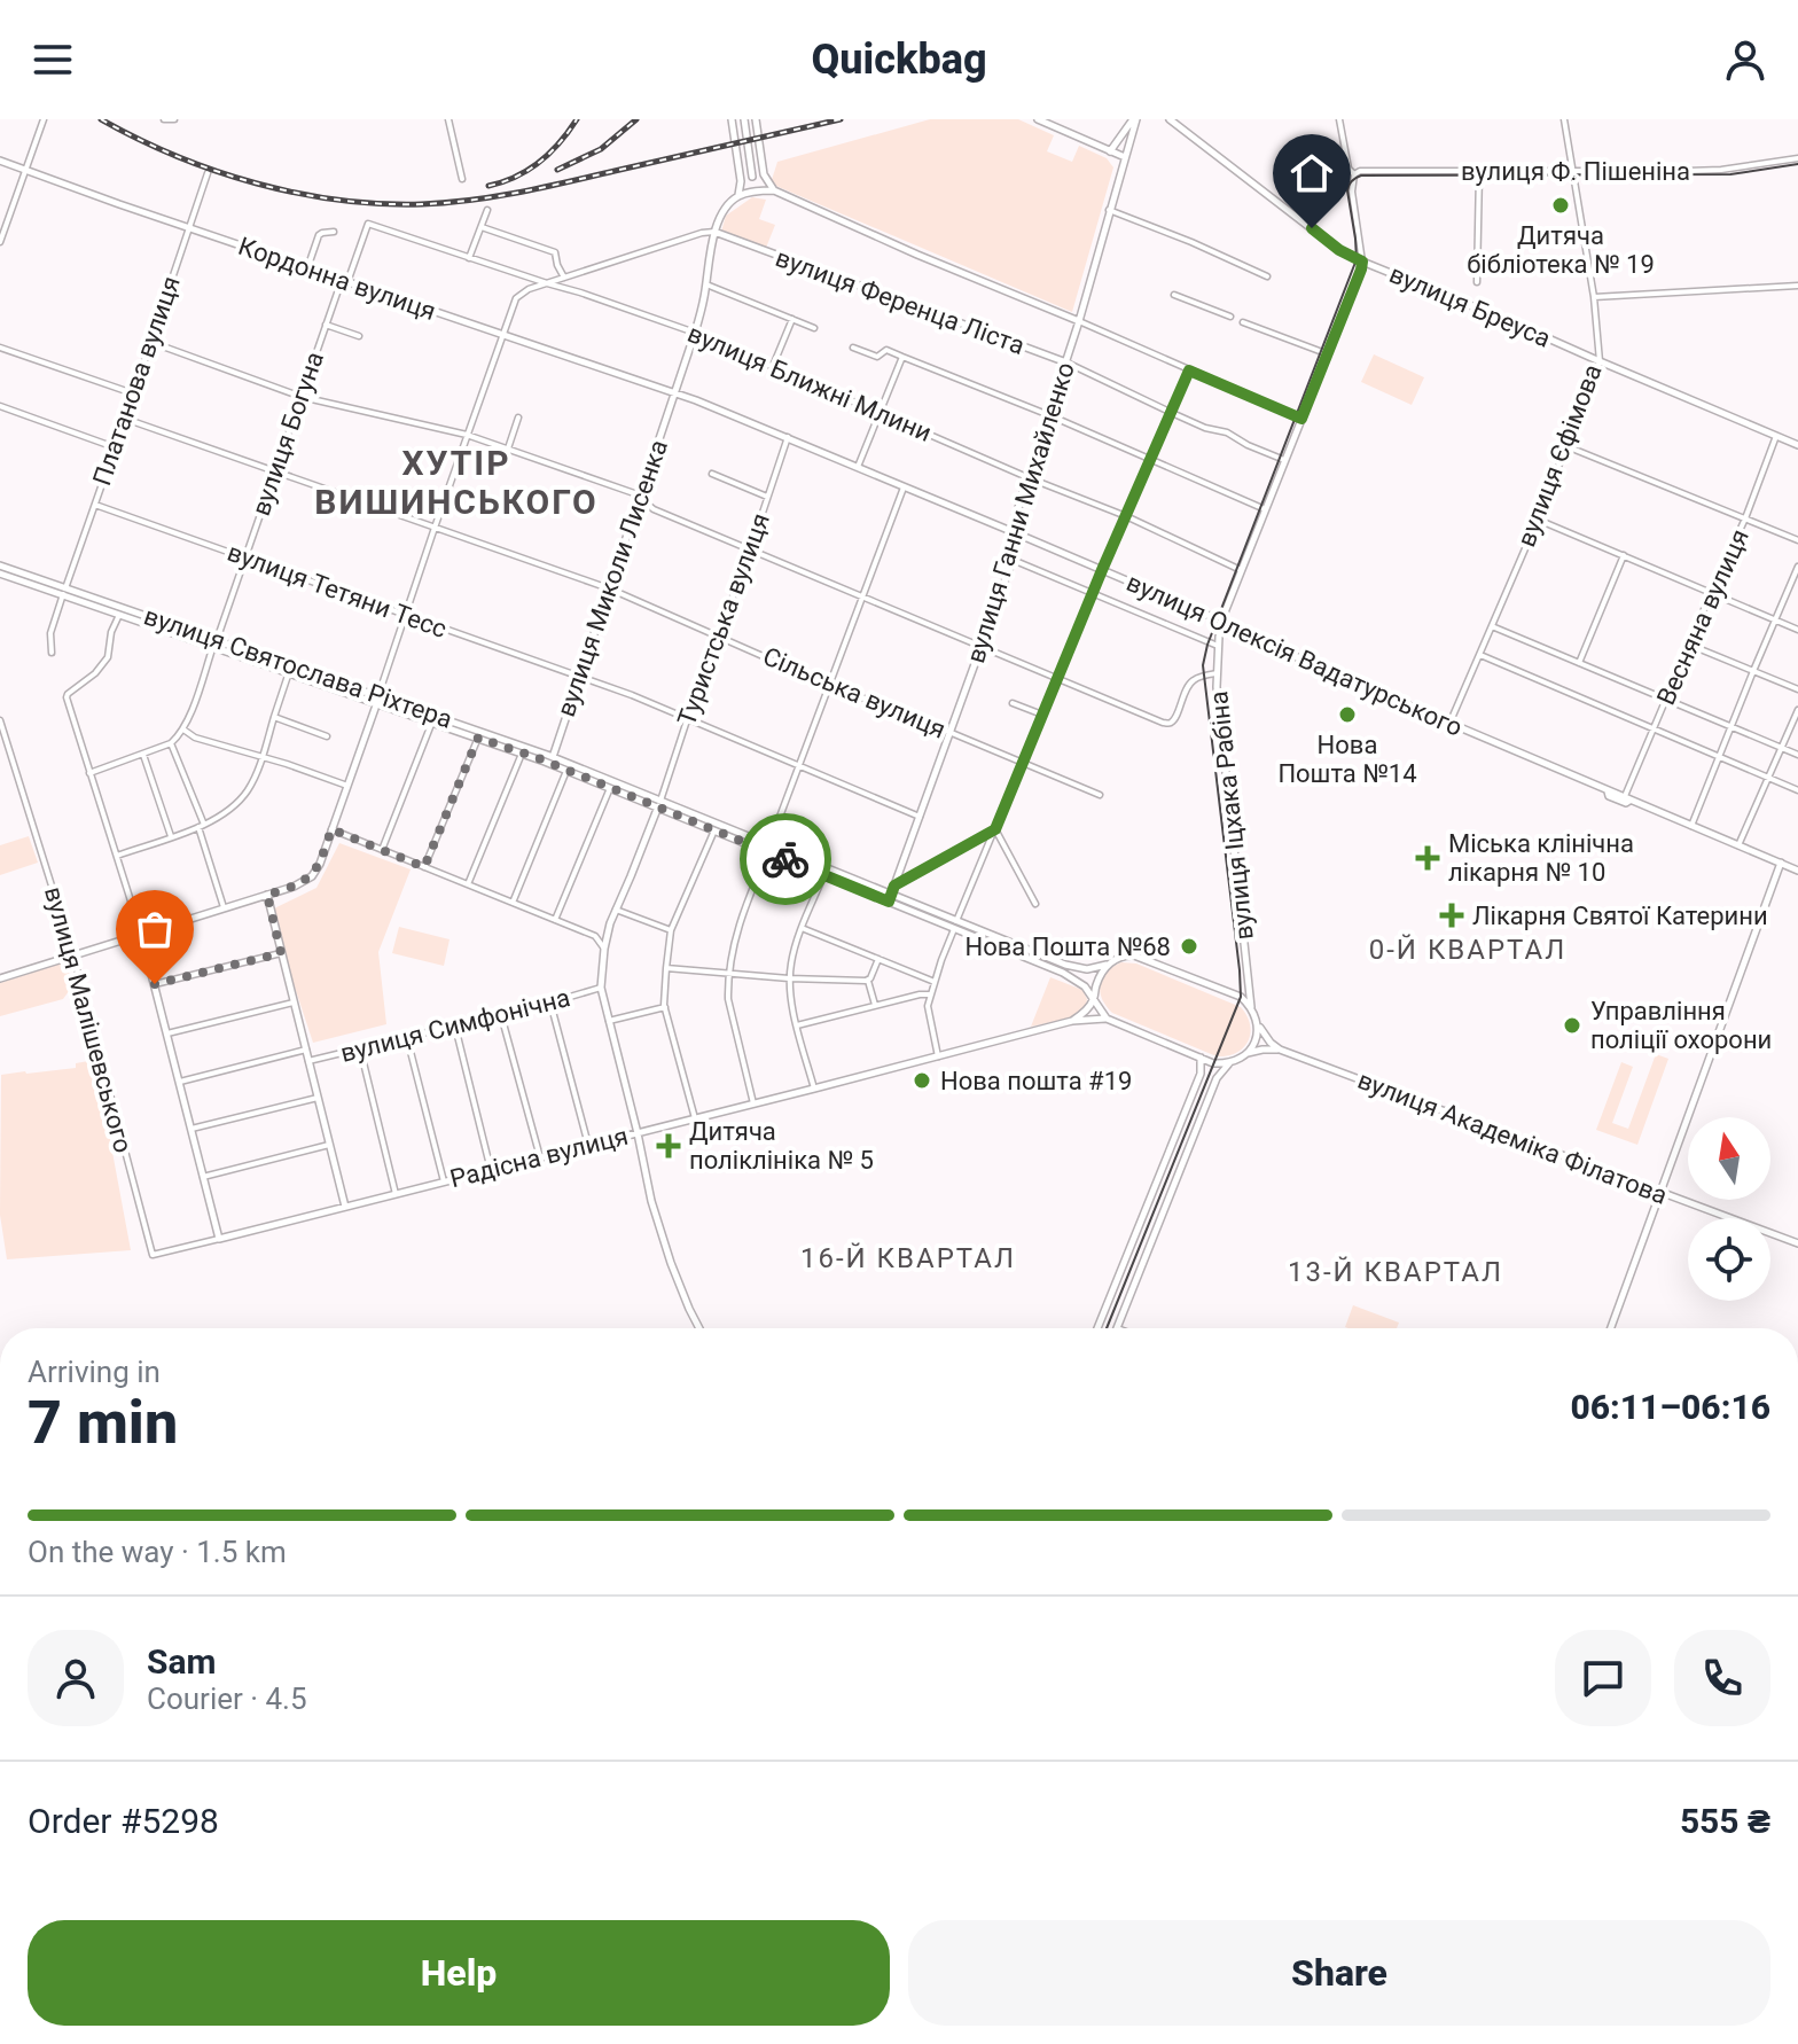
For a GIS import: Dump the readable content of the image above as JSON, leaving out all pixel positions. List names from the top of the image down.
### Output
{
  "streets": {
    "street": [
      "вулиця Ф. Пішеніна",
      "Кордонна вулиця",
      "вулиця Ференца Ліста",
      "вулиця Бреуса",
      "Платанова вулиця",
      "вулиця Ближні Млини",
      "вулиця Богуна",
      "вулиця Єфімова",
      "вулиця Ганни Михайленко",
      "вулиця Миколи Лисенка",
      "вулиця Тетяни Тесс",
      "Весняна вулиця",
      "Туристська вулиця",
      "вулиця Олексія Вадатурського",
      "вулиця Святослава Ріхтера",
      "Сільська вулиця",
      "вулиця Іцхака Рабіна",
      "вулиця Малішевського",
      "вулиця Симфонічна",
      "вулиця Академіка Філатова",
      "Радісна вулиця"
    ]
  },
  "crossings": [
    ["вулиця Ф. Пішеніна", "вулиця Єфімова"],
    ["Кордонна вулиця", "Платанова вулиця"],
    ["Кордонна вулиця", "вулиця Богуна"],
    ["Кордонна вулиця", "вулиця Миколи Лисенка"],
    ["Кордонна вулиця", "вулиця Олексія Вадатурського"],
    ["вулиця Ференца Ліста", "вулиця Ганни Михайленко"],
    ["вулиця Ференца Ліста", "вулиця Миколи Лисенка"],
    ["вулиця Ференца Ліста", "вулиця Іцхака Рабіна"],
    ["вулиця Бреуса", "вулиця Єфімова"],
    ["вулиця Бреуса", "Весняна вулиця"],
    ["вулиця Бреуса", "вулиця Іцхака Рабіна"],
    ["Платанова вулиця", "вулиця Тетяни Тесс"],
    ["Платанова вулиця", "вулиця Святослава Ріхтера"],
    ["Платанова вулиця", "Сільська вулиця"],
    ["вулиця Ближні Млини", "вулиця Богуна"],
    ["вулиця Ближні Млини", "вулиця Ганни Михайленко"],
    ["вулиця Ближні Млини", "вулиця Миколи Лисенка"],
    ["вулиця Ближні Млини", "вулиця Іцхака Рабіна"],
    ["вулиця Богуна", "вулиця Тетяни Тесс"],
    ["вулиця Богуна", "вулиця Святослава Ріхтера"],
    ["вулиця Богуна", "Сільська вулиця"],
    ["вулиця Єфімова", "вулиця Олексія Вадатурського"],
    ["вулиця Ганни Михайленко", "вулиця Тетяни Тесс"],
    ["вулиця Ганни Михайленко", "вулиця Олексія Вадатурського"],
    ["вулиця Ганни Михайленко", "вулиця Святослава Ріхтера"],
    ["вулиця Ганни Михайленко", "Сільська вулиця"],
    ["вулиця Миколи Лисенка", "вулиця Тетяни Тесс"],
    ["вулиця Миколи Лисенка", "вулиця Олексія Вадатурського"],
    ["вулиця Миколи Лисенка", "вулиця Святослава Ріхтера"],
    ["вулиця Миколи Лисенка", "Сільська вулиця"],
    ["вулиця Тетяни Тесс", "Туристська вулиця"],
    ["Весняна вулиця", "вулиця Олексія Вадатурського"],
    ["Туристська вулиця", "вулиця Олексія Вадатурського"],
    ["Туристська вулиця", "вулиця Святослава Ріхтера"],
    ["Туристська вулиця", "Сільська вулиця"],
    ["Туристська вулиця", "вулиця Симфонічна"],
    ["Туристська вулиця", "Радісна вулиця"],
    ["вулиця Олексія Вадатурського", "вулиця Іцхака Рабіна"],
    ["вулиця Святослава Ріхтера", "вулиця Іцхака Рабіна"],
    ["вулиця Малішевського", "Радісна вулиця"]
  ],
  "districts": [
    "ХУТІР ВИШИНСЬКОГО",
    "0-Й КВАРТАЛ",
    "16-Й КВАРТАЛ",
    "13-Й КВАРТАЛ"
  ],
  "places": {
    "other": [
      "Дитяча бібліотека № 19",
      "Нова Пошта №14",
      "Нова Пошта №68",
      "Управління поліції охорони",
      "Нова пошта #19"
    ],
    "health": ["Міська клінічна лікарня № 10", "Лікарня Святої Катерини", "Дитяча поліклініка № 5"]
  },
  "north": "top",
  "page": {
    "header": "Quickbag",
    "heading": ["7 min", "Arriving in", "06:11–06:16"],
    "panel": [
      "Sam",
      "Courier · 4.5",
      "Order #5298",
      "555 ₴"
    ],
    "bar": "On the way · 1.5 km",
    "buttons": ["Help", "Share"]
  }
}
